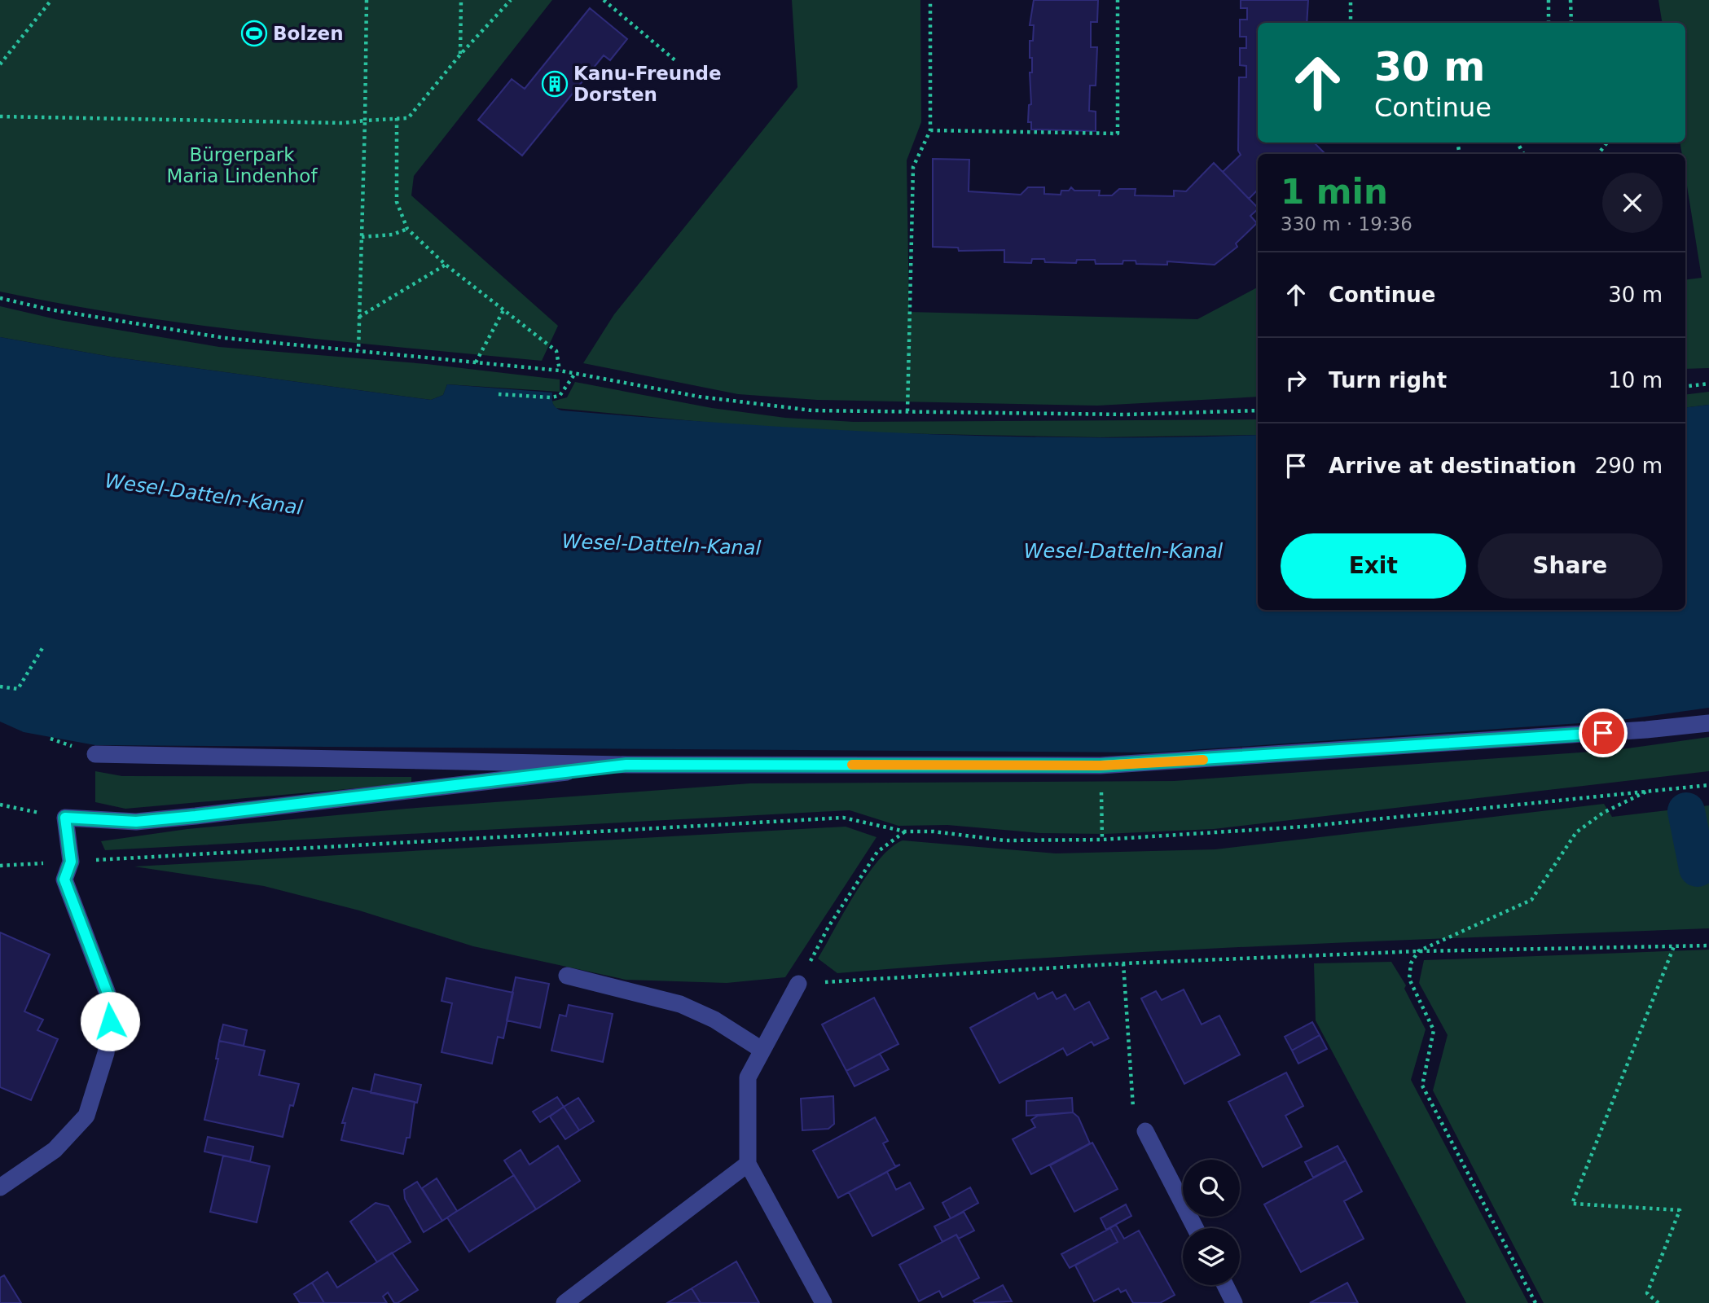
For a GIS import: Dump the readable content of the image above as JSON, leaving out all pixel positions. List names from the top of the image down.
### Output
{
  "water": ["Wesel-Datteln-Kanal"],
  "parks": ["Bürgerpark Maria Lindenhof"],
  "places": {
    "sports": ["Bolzen"],
    "building": ["Kanu-Freunde Dorsten"]
  },
  "page": {
    "turn": ["30 m", "Continue"],
    "heading": ["1 min", "330 m · 19:36"],
    "list": [
      {
        "name": "Continue",
        "value": "30 m"
      },
      {
        "name": "Turn right",
        "value": "10 m"
      },
      {
        "name": "Arrive at destination",
        "value": "290 m"
      }
    ],
    "buttons": ["Exit", "Share"]
  }
}
